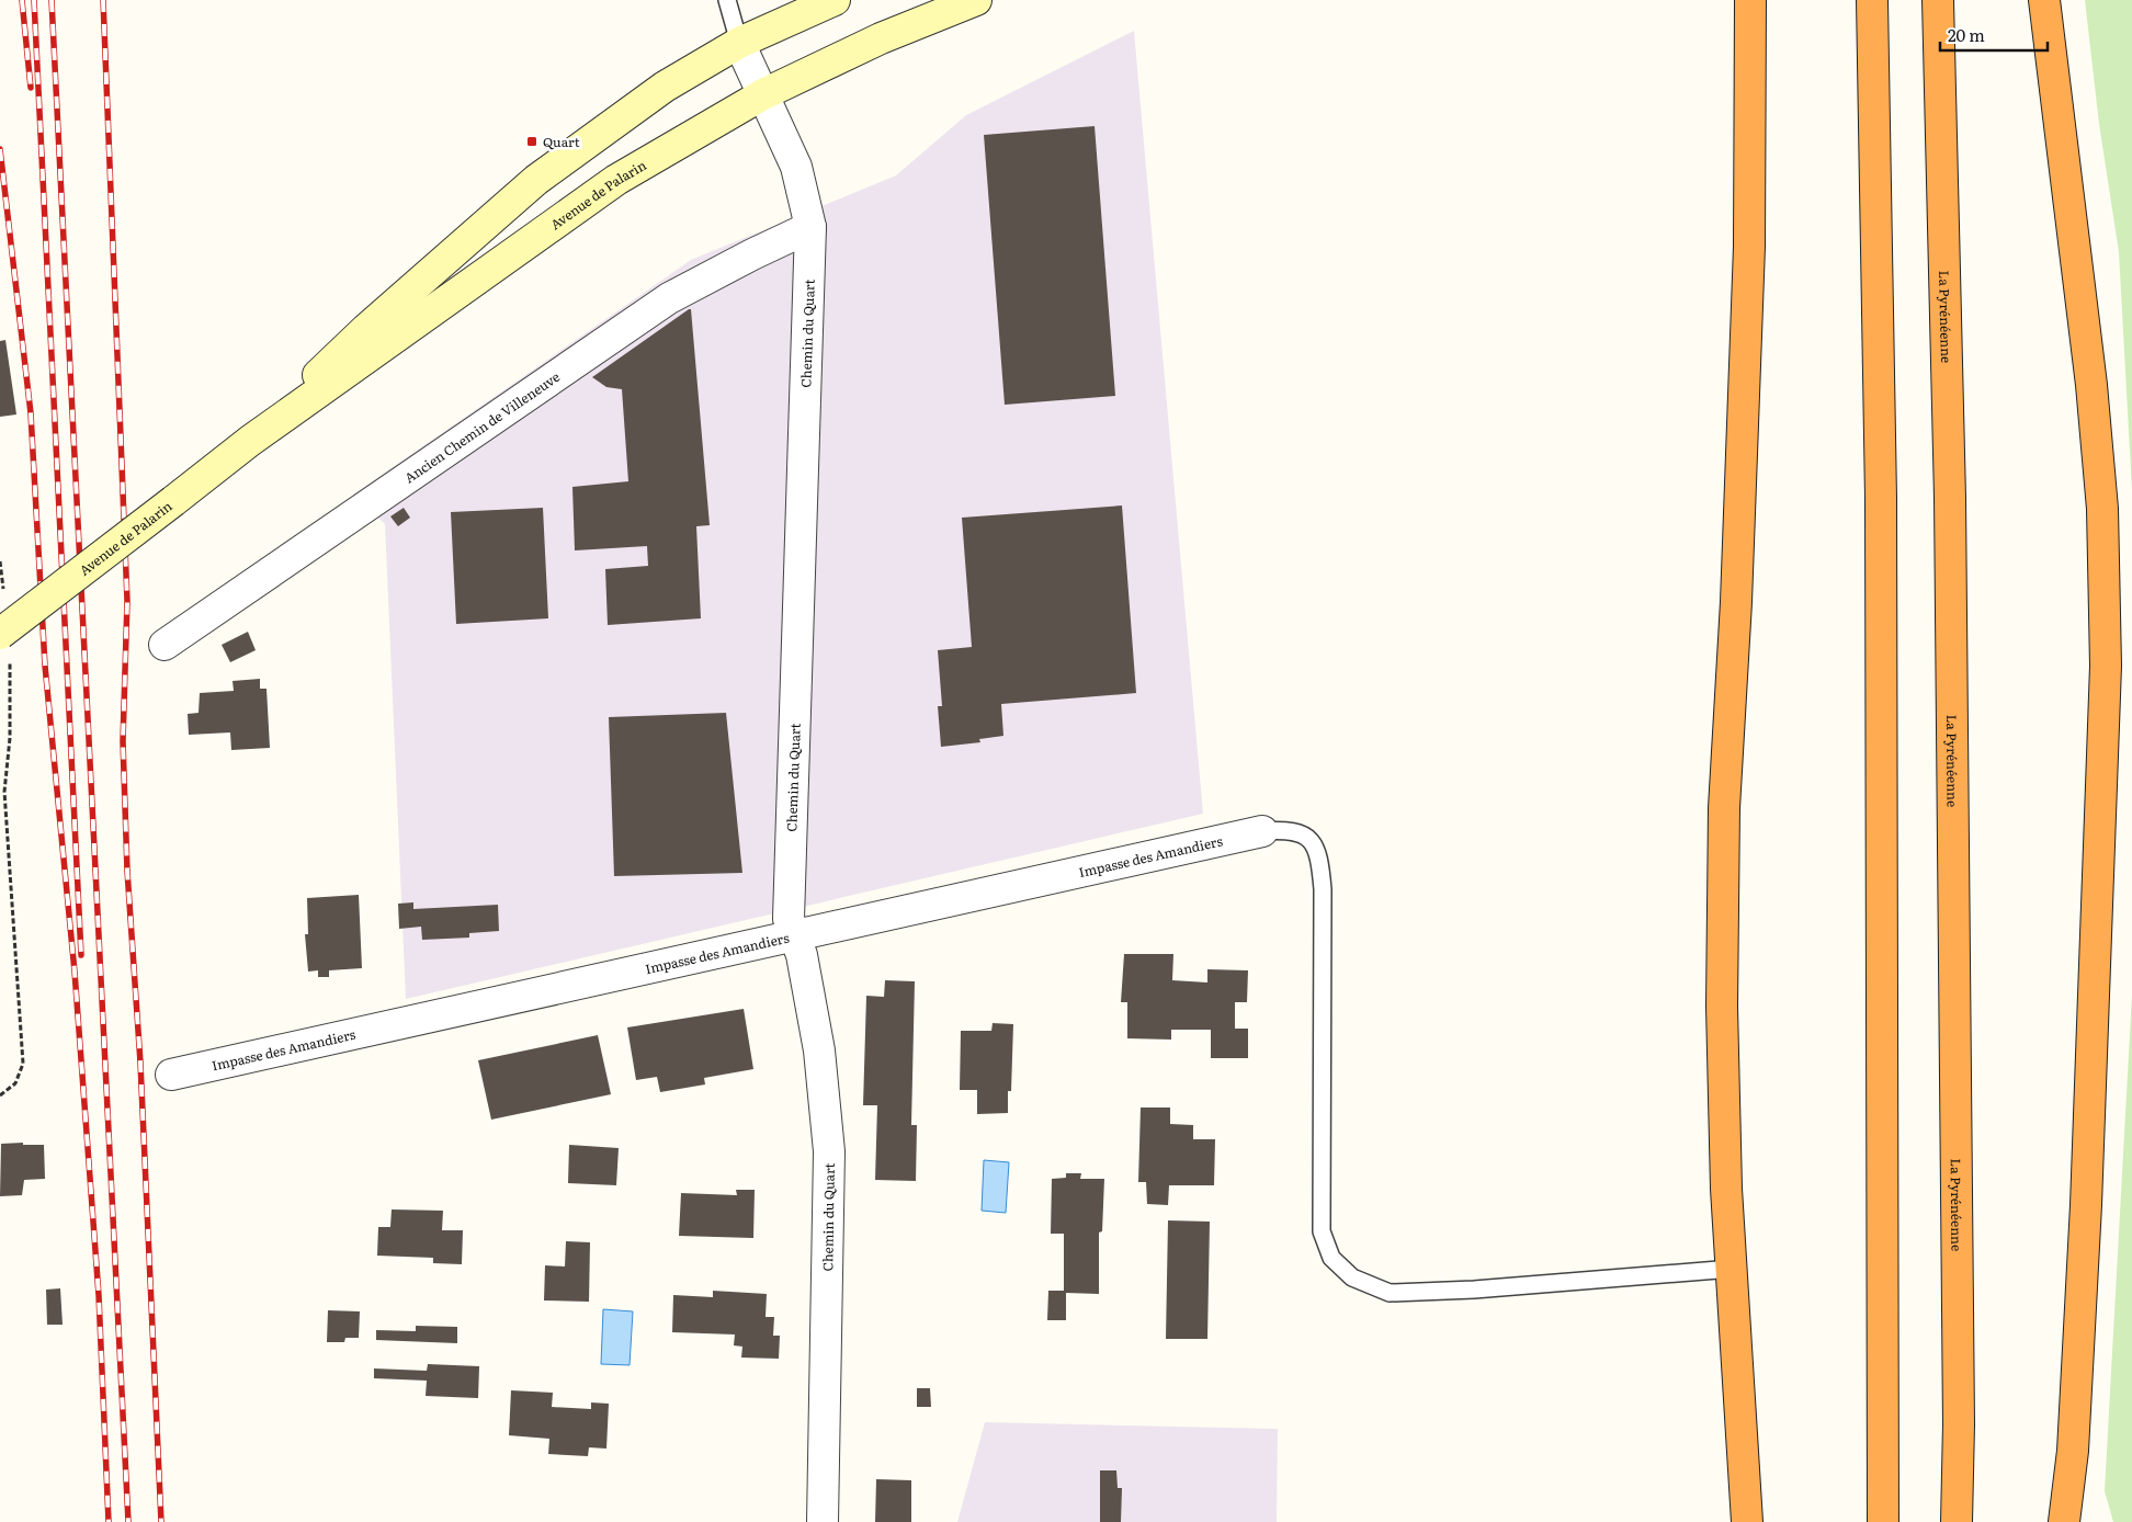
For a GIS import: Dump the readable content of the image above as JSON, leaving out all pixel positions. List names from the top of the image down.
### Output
{
  "streets": {
    "highway": ["La Pyrénéenne"],
    "main road": ["Avenue de Palarin"],
    "street": ["Chemin du Quart", "Ancien Chemin de Villeneuve", "Impasse des Amandiers"]
  },
  "crossings": [
    ["Avenue de Palarin", "Chemin du Quart"],
    ["Chemin du Quart", "Ancien Chemin de Villeneuve"],
    ["Chemin du Quart", "Impasse des Amandiers"]
  ],
  "places": {
    "transit": ["Quart"]
  },
  "scale_bar": "20 m"
}
